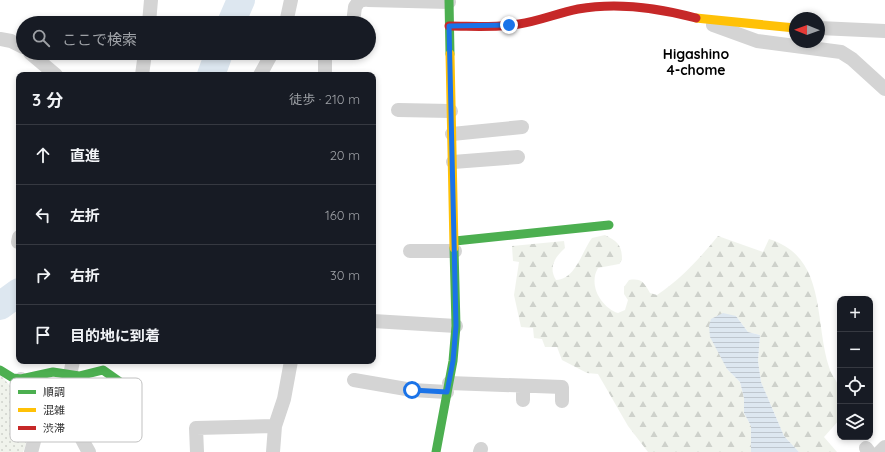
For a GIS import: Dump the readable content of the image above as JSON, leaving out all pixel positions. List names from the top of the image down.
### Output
{
  "districts": ["Higashino 4-chome"],
  "legend": ["順調", "混雑", "渋滞"],
  "north": "left",
  "page": {
    "search": "ここで検索",
    "heading": ["3 分", "徒歩 · 210 m"],
    "list": [
      ["直進", "20 m"],
      ["左折", "160 m"],
      ["右折", "30 m"],
      "目的地に到着"
    ],
    "map_buttons": ["+", "−"]
  }
}
